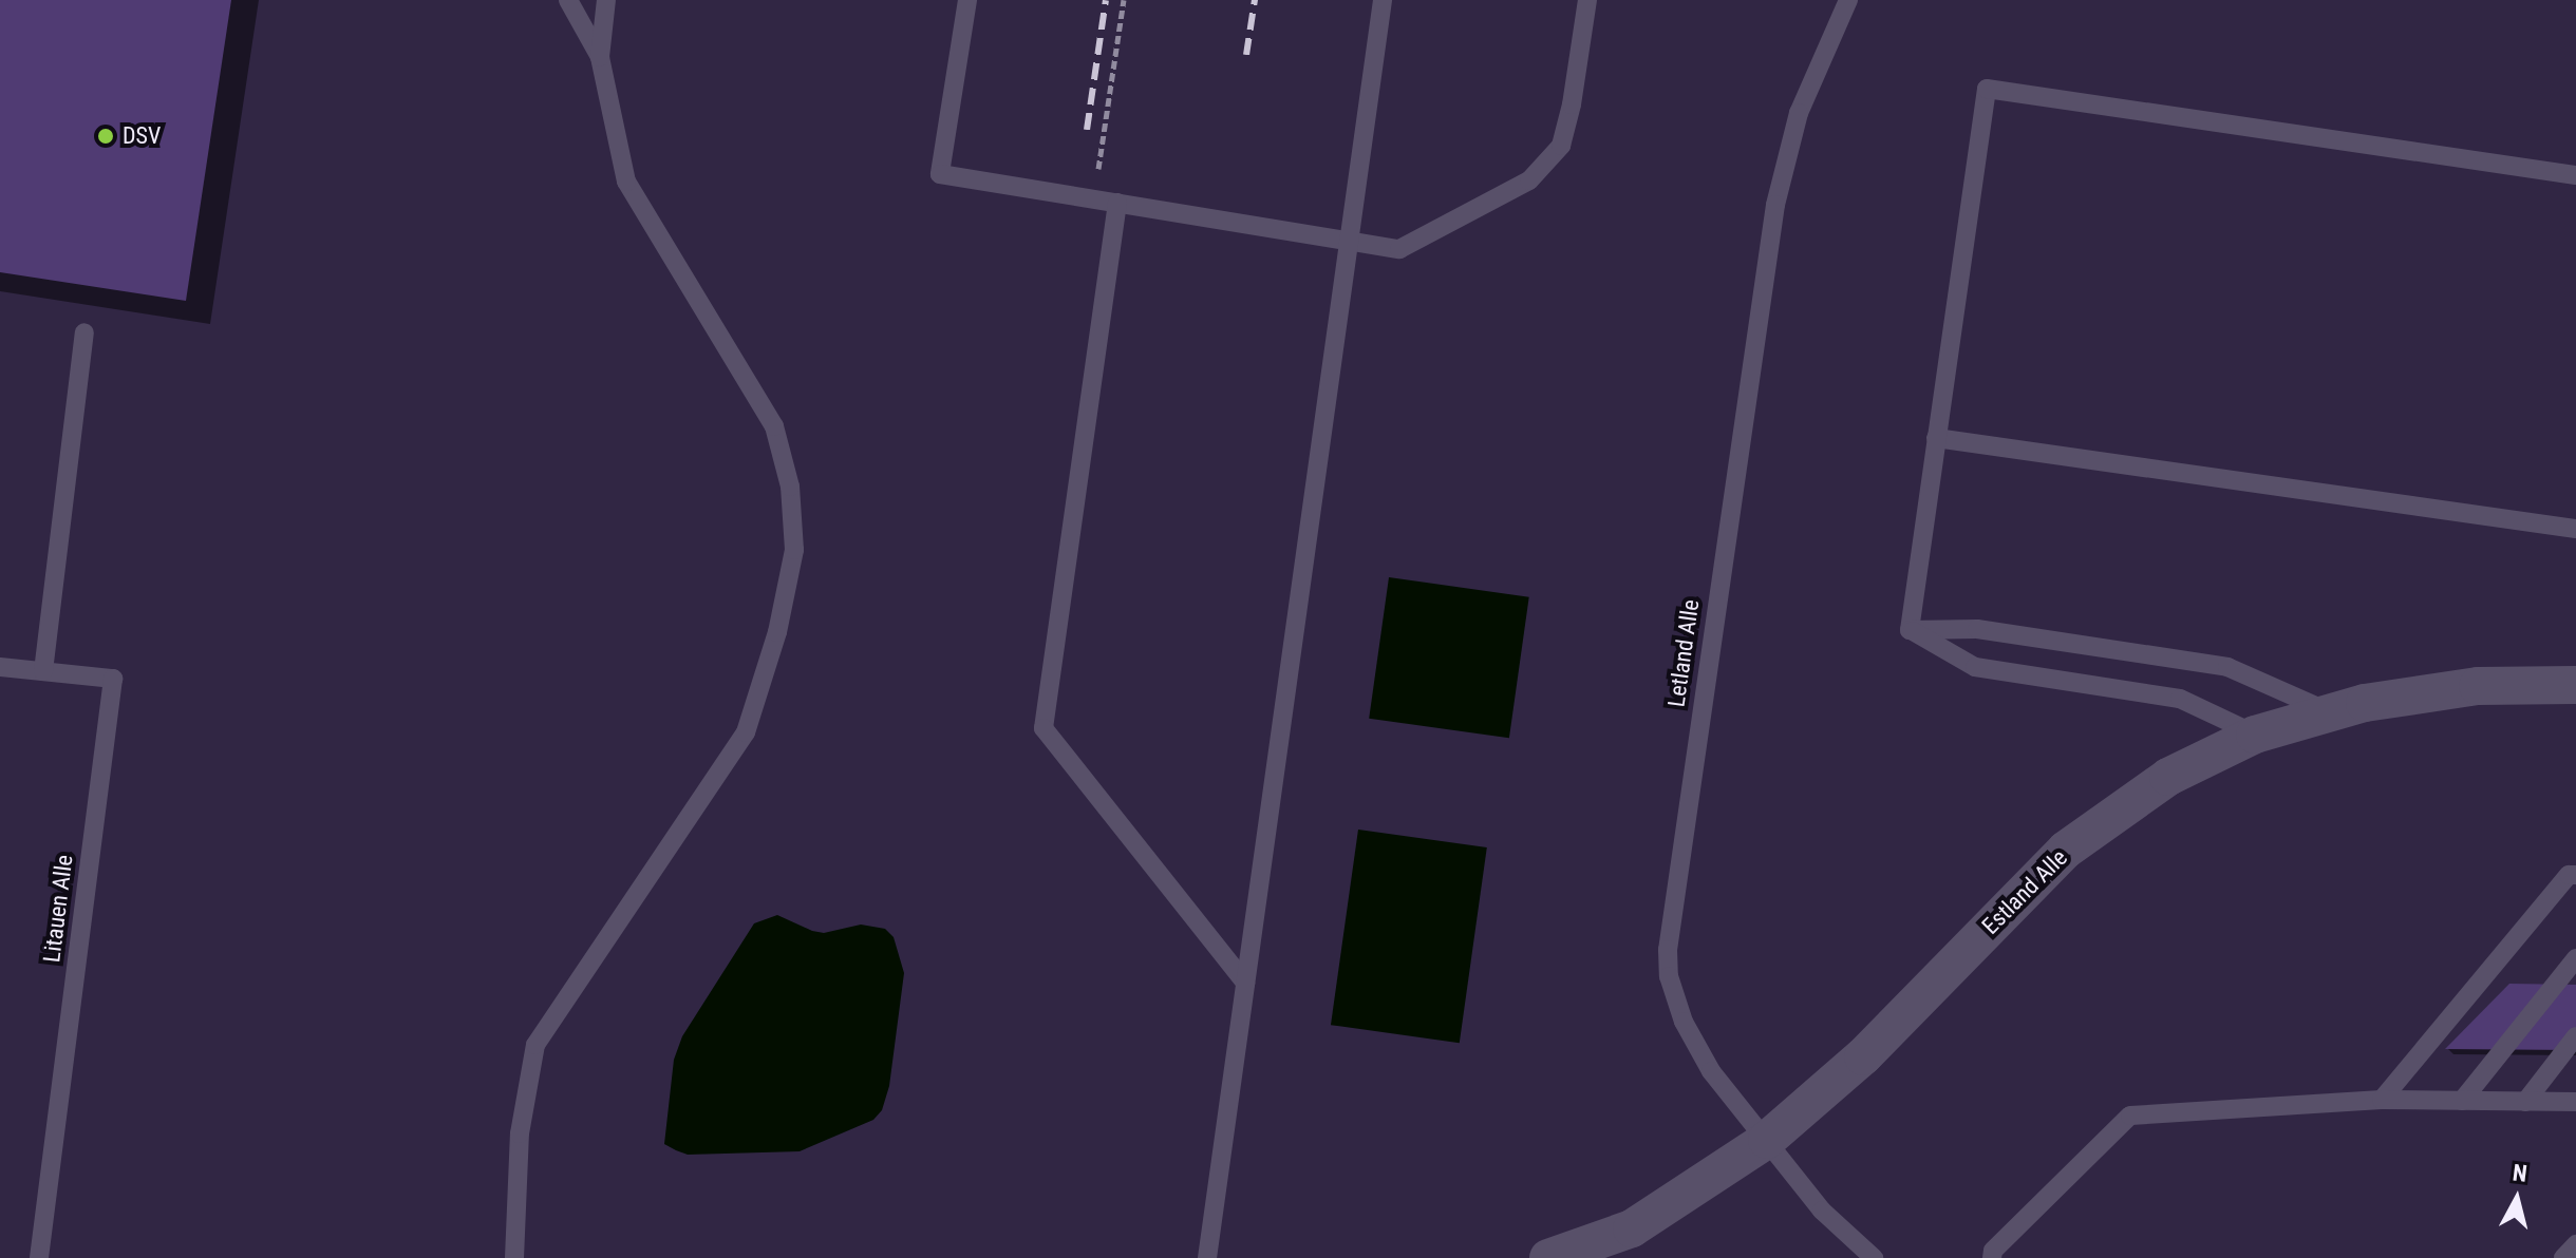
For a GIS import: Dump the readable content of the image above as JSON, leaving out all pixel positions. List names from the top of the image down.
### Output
{
  "streets": {
    "street": ["Estland Alle"],
    "lane": ["Letland Alle", "Litauen Alle"]
  },
  "crossings": [
    ["Letland Alle", "Estland Alle"]
  ],
  "places": ["DSV"],
  "north": "top"
}
